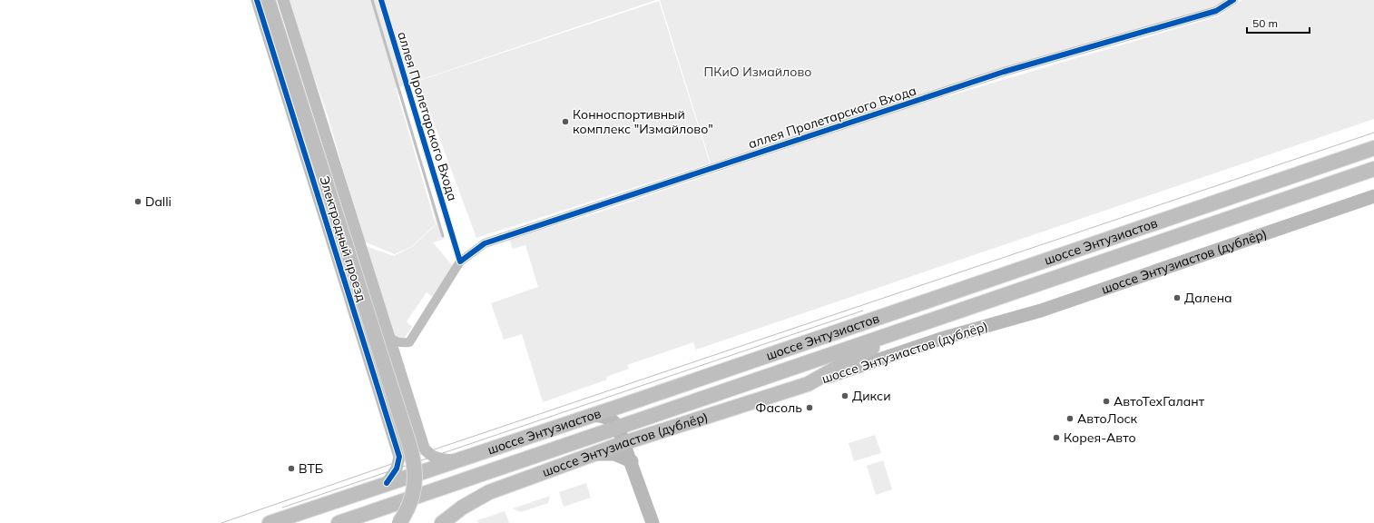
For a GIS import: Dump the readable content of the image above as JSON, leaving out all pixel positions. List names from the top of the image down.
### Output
{
  "streets": {
    "main road": ["шоссе Энтузиастов", "шоссе Энтузиастов (дублёр)"],
    "street": ["аллея Пролетарского Входа", "Электродный проезд"]
  },
  "crossings": [
    ["аллея Пролетарского Входа", "Электродный проезд"],
    ["Электродный проезд", "шоссе Энтузиастов"]
  ],
  "parks": ["ПКиО Измайлово"],
  "places": [
    "Конноспортивный комплекс \"Измайлово\"",
    "Dalli",
    "Далена",
    "Дикси",
    "АвтоТехГалант",
    "Фасоль",
    "АвтоЛоск",
    "Корея-Авто",
    "ВТБ"
  ],
  "scale_bar": "50 m"
}
